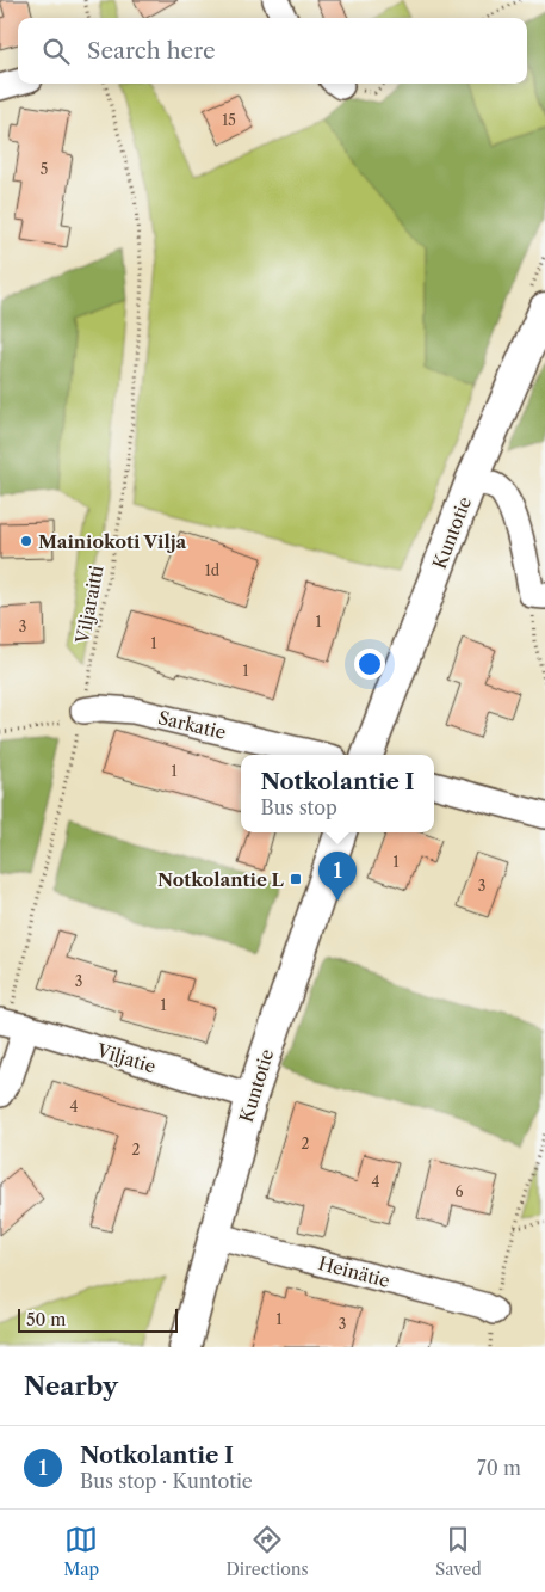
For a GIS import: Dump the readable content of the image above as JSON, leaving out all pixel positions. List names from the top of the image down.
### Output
{
  "streets": {
    "street": [
      "Kuntotie",
      "Sarkatie",
      "Viljatie",
      "Heinätie"
    ],
    "path": ["Viljaraitti"]
  },
  "crossings": [
    ["Kuntotie", "Viljatie"],
    ["Kuntotie", "Heinätie"],
    ["Viljaraitti", "Sarkatie"],
    ["Viljaraitti", "Viljatie"]
  ],
  "places": {
    "other": ["Mainiokoti Vilja"],
    "transit": ["Notkolantie L"]
  },
  "house_numbers": [
    "15",
    "5",
    "1d",
    "1",
    "3",
    "1",
    "1",
    "1",
    "1",
    "3",
    "3",
    "1",
    "4",
    "2",
    "2",
    "4",
    "6",
    "1",
    "3"
  ],
  "scale_bar": "50 m",
  "page": {
    "search": "Search here",
    "popup": ["Notkolantie I", "Bus stop"],
    "pins": "1",
    "scale": "50 m",
    "heading": "Nearby",
    "list": [
      {
        "mark": "1",
        "name": "Notkolantie I",
        "note": "Bus stop · Kuntotie",
        "value": "70 m"
      }
    ],
    "nav": ["Map", "Directions", "Saved"]
  }
}
